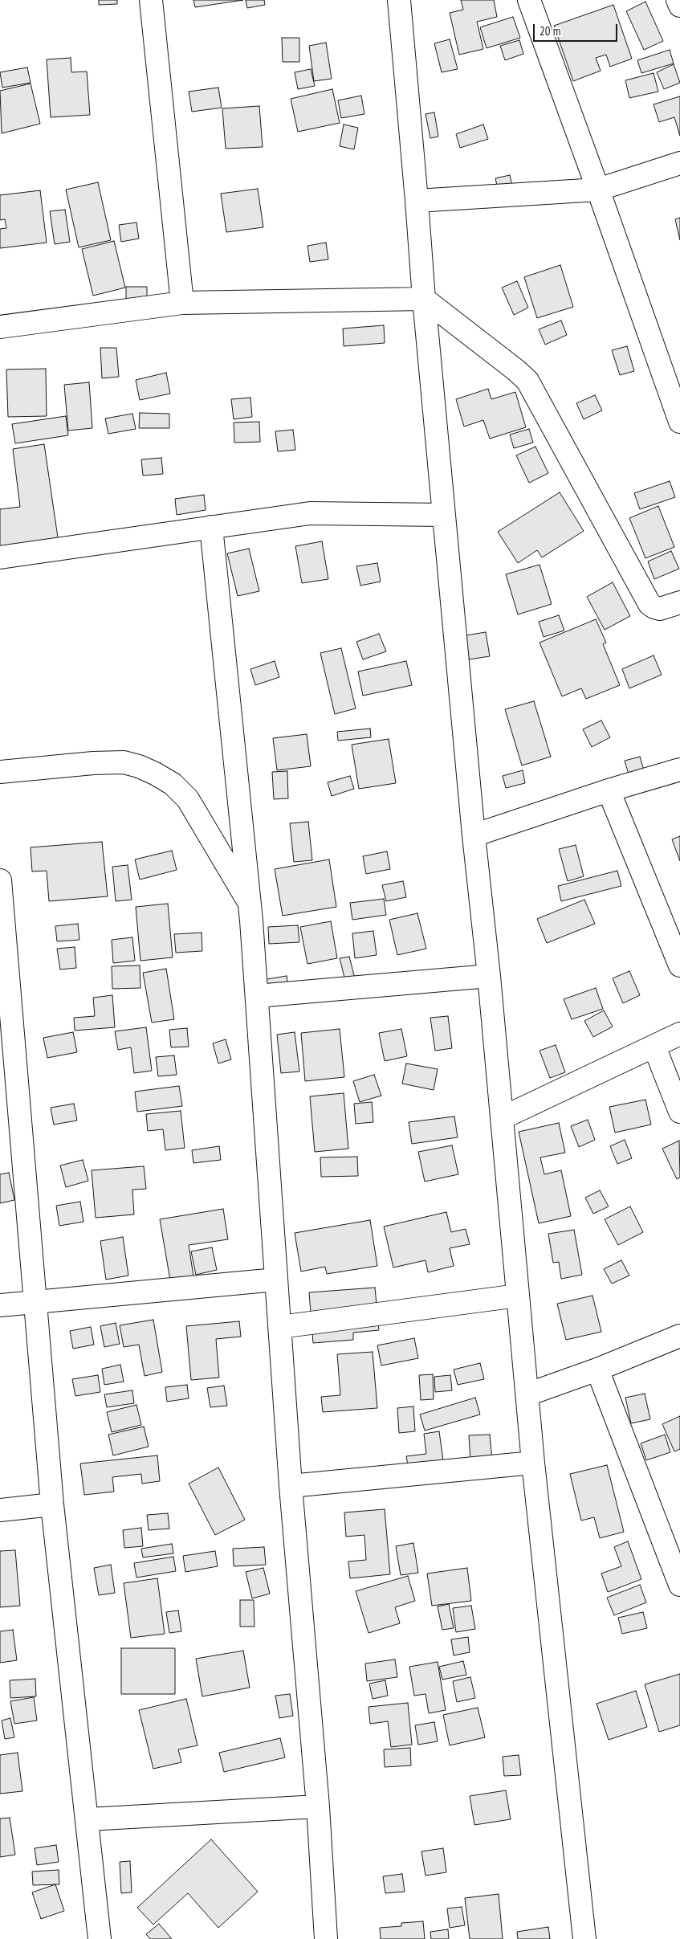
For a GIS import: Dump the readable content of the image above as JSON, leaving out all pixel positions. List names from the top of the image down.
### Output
{
  "scale_bar": "20 m"
}
